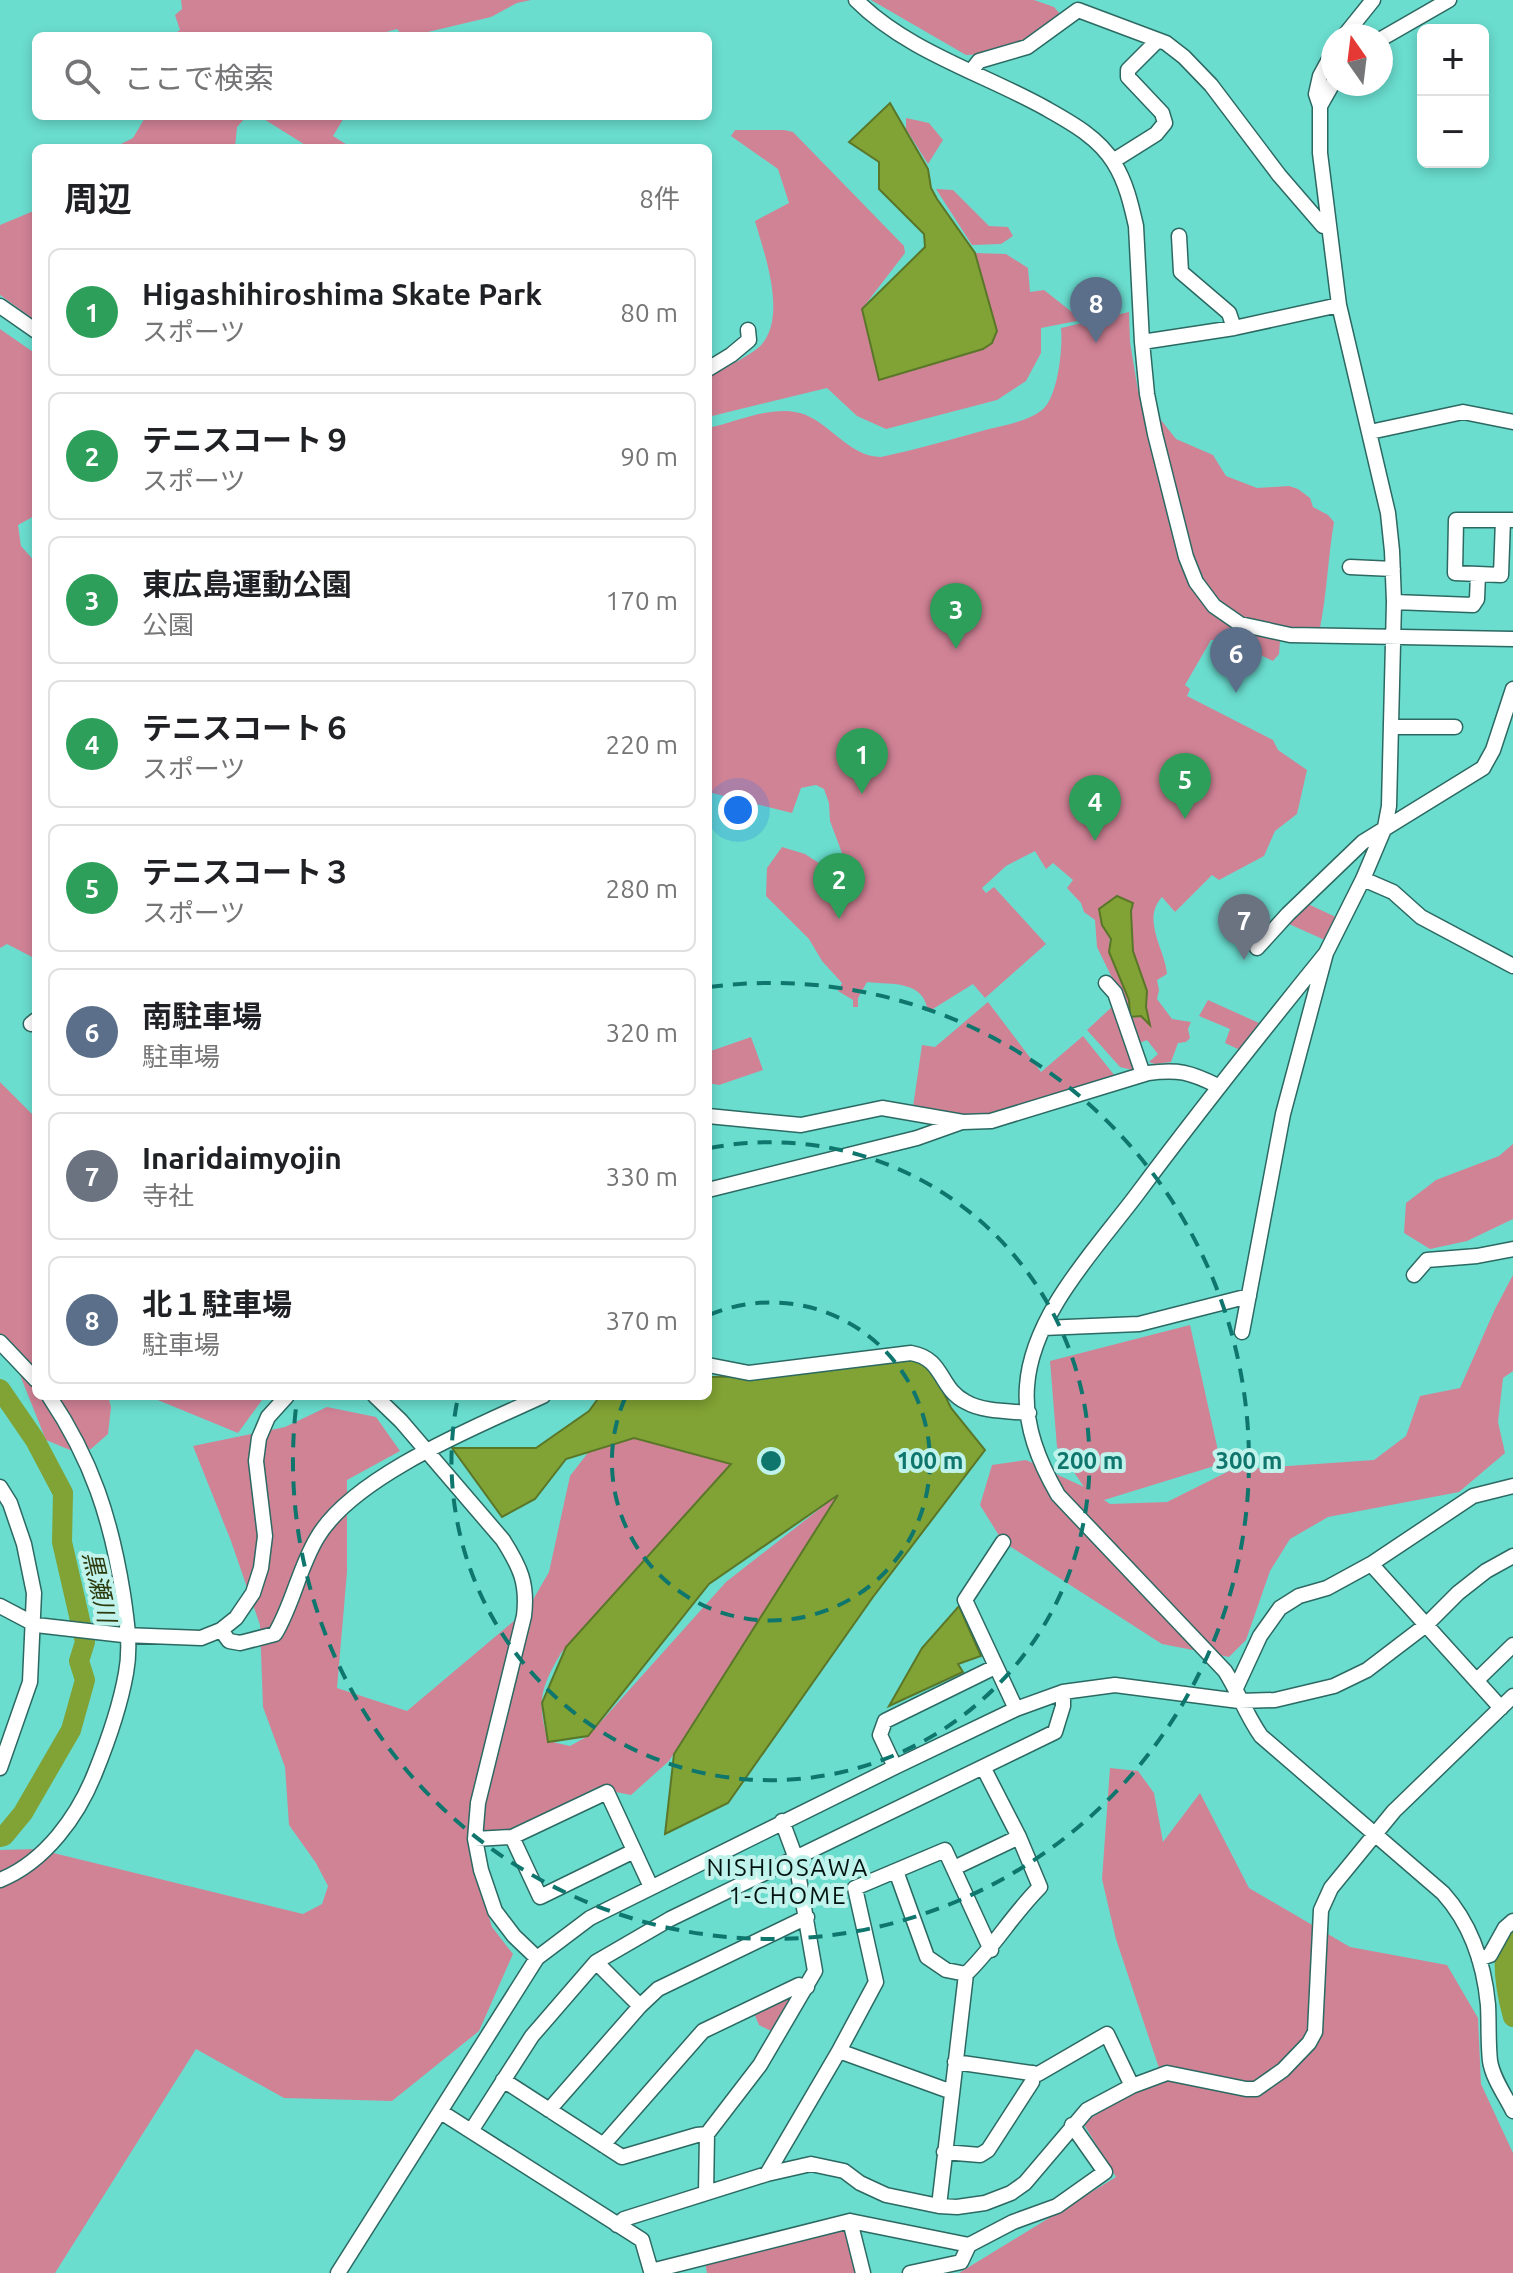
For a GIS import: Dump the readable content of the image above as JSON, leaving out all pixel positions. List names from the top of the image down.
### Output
{
  "districts": ["NISHIOSAWA 1-CHOME"],
  "water": ["黒瀬川"],
  "north": "top",
  "page": {
    "map_buttons": ["+", "−"],
    "search": "ここで検索",
    "heading": ["周辺", "8件"],
    "list": [
      {
        "mark": "1",
        "name": "Higashihiroshima Skate Park",
        "note": "スポーツ",
        "value": "80 m"
      },
      {
        "mark": "2",
        "name": "テニスコート９",
        "note": "スポーツ",
        "value": "90 m"
      },
      {
        "mark": "3",
        "name": "東広島運動公園",
        "note": "公園",
        "value": "170 m"
      },
      {
        "mark": "4",
        "name": "テニスコート６",
        "note": "スポーツ",
        "value": "220 m"
      },
      {
        "mark": "5",
        "name": "テニスコート３",
        "note": "スポーツ",
        "value": "280 m"
      },
      {
        "mark": "6",
        "name": "南駐車場",
        "note": "駐車場",
        "value": "320 m"
      },
      {
        "mark": "7",
        "name": "Inaridaimyojin",
        "note": "寺社",
        "value": "330 m"
      },
      {
        "mark": "8",
        "name": "北１駐車場",
        "note": "駐車場",
        "value": "370 m"
      }
    ],
    "pins": [
      "8",
      "3",
      "6",
      "1",
      "5",
      "4",
      "2",
      "7"
    ]
  },
  "rings": ["100 m", "200 m", "300 m"]
}
